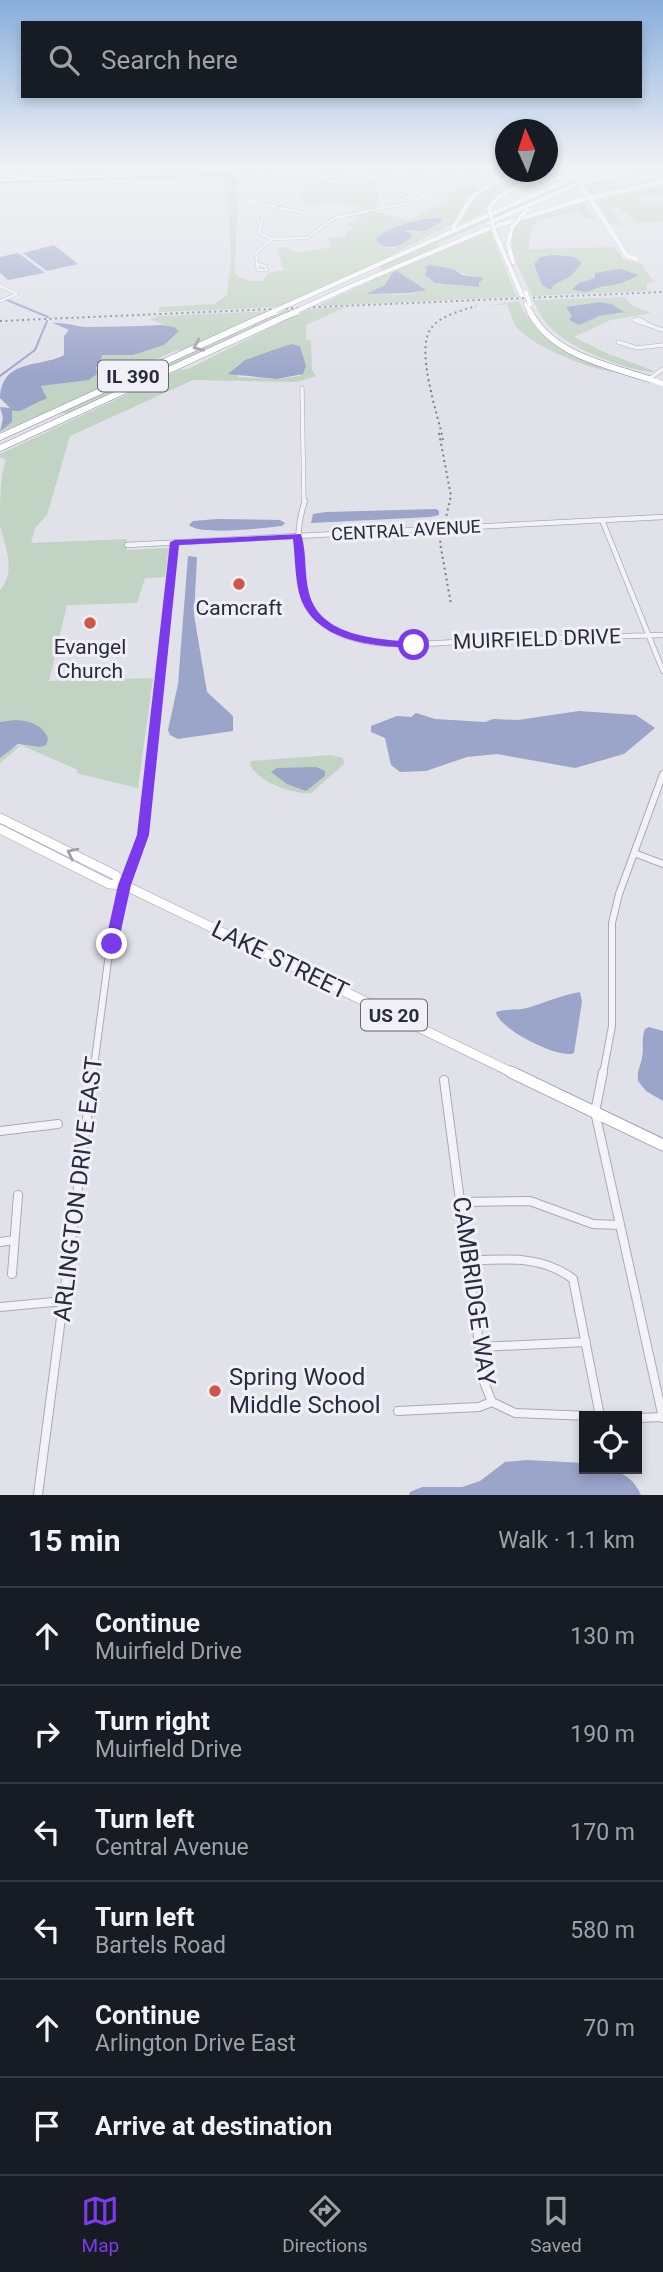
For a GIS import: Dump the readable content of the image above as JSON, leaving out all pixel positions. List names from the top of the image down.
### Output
{
  "streets": {
    "highway": ["IL 390"],
    "main road": ["LAKE STREET", "US 20"],
    "street": [
      "CENTRAL AVENUE",
      "MUIRFIELD DRIVE",
      "ARLINGTON DRIVE EAST",
      "CAMBRIDGE WAY"
    ]
  },
  "crossings": [
    ["CENTRAL AVENUE", "MUIRFIELD DRIVE"],
    ["CENTRAL AVENUE", "ARLINGTON DRIVE EAST"],
    ["LAKE STREET", "ARLINGTON DRIVE EAST"]
  ],
  "places": ["Camcraft", "Evangel Church", "Spring Wood Middle School"],
  "north": "top",
  "page": {
    "search": "Search here",
    "heading": ["15 min", "Walk · 1.1 km"],
    "list": [
      ["Continue", "Muirfield Drive", "130 m"],
      ["Turn right", "Muirfield Drive", "190 m"],
      ["Turn left", "Central Avenue", "170 m"],
      ["Turn left", "Bartels Road", "580 m"],
      ["Continue", "Arlington Drive East", "70 m"],
      "Arrive at destination"
    ],
    "nav": ["Map", "Directions", "Saved"]
  }
}
